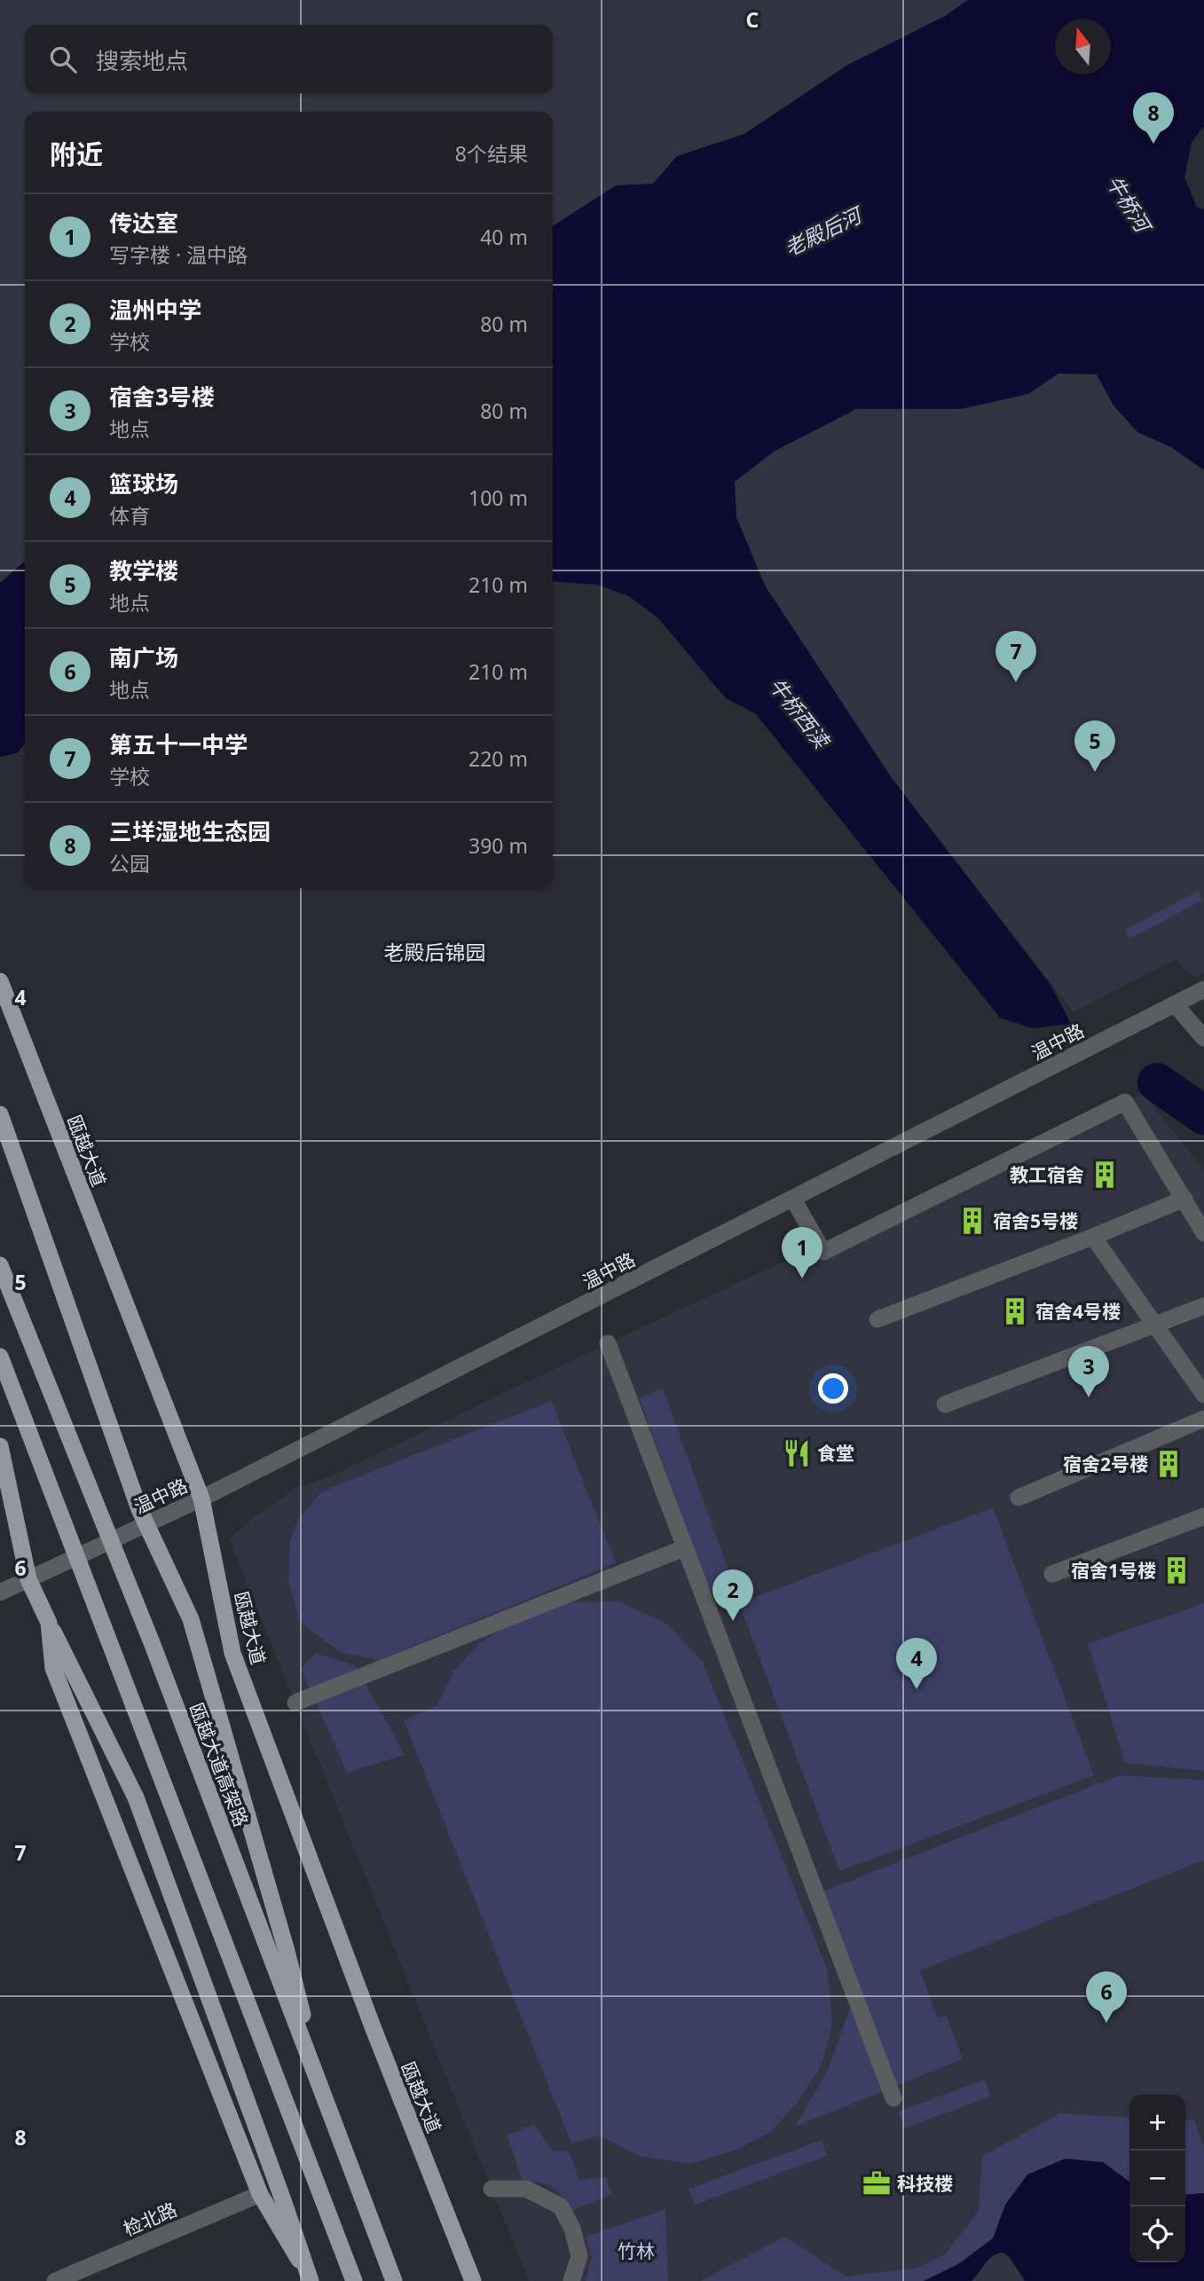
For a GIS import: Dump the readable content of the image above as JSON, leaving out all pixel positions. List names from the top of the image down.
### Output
{
  "streets": {
    "highway": ["瓯越大道", "瓯越大道高架路"],
    "street": ["温中路", "检北路"]
  },
  "crossings": [
    ["温中路", "瓯越大道"]
  ],
  "districts": ["老殿后锦园"],
  "water": ["牛桥河", "老殿后河", "牛桥西渎"],
  "parks": ["竹林"],
  "places": {
    "building": [
      "教工宿舍",
      "宿舍5号楼",
      "宿舍4号楼",
      "宿舍2号楼",
      "宿舍1号楼"
    ],
    "restaurant": ["食堂"],
    "office": ["科技楼"]
  },
  "north": "top",
  "page": {
    "search": "搜索地点",
    "pins": [
      "8",
      "7",
      "5",
      "1",
      "3",
      "2",
      "4",
      "6"
    ],
    "heading": ["附近", "8个结果"],
    "list": [
      {
        "mark": "1",
        "name": "传达室",
        "note": "写字楼 · 温中路",
        "value": "40 m"
      },
      {
        "mark": "2",
        "name": "温州中学",
        "note": "学校",
        "value": "80 m"
      },
      {
        "mark": "3",
        "name": "宿舍3号楼",
        "note": "地点",
        "value": "80 m"
      },
      {
        "mark": "4",
        "name": "篮球场",
        "note": "体育",
        "value": "100 m"
      },
      {
        "mark": "5",
        "name": "教学楼",
        "note": "地点",
        "value": "210 m"
      },
      {
        "mark": "6",
        "name": "南广场",
        "note": "地点",
        "value": "210 m"
      },
      {
        "mark": "7",
        "name": "第五十一中学",
        "note": "学校",
        "value": "220 m"
      },
      {
        "mark": "8",
        "name": "三垟湿地生态园",
        "note": "公园",
        "value": "390 m"
      }
    ],
    "map_buttons": ["+", "−"]
  },
  "grid": {
    "columns": ["C"],
    "rows": [
      "4",
      "5",
      "6",
      "7",
      "8"
    ]
  }
}
